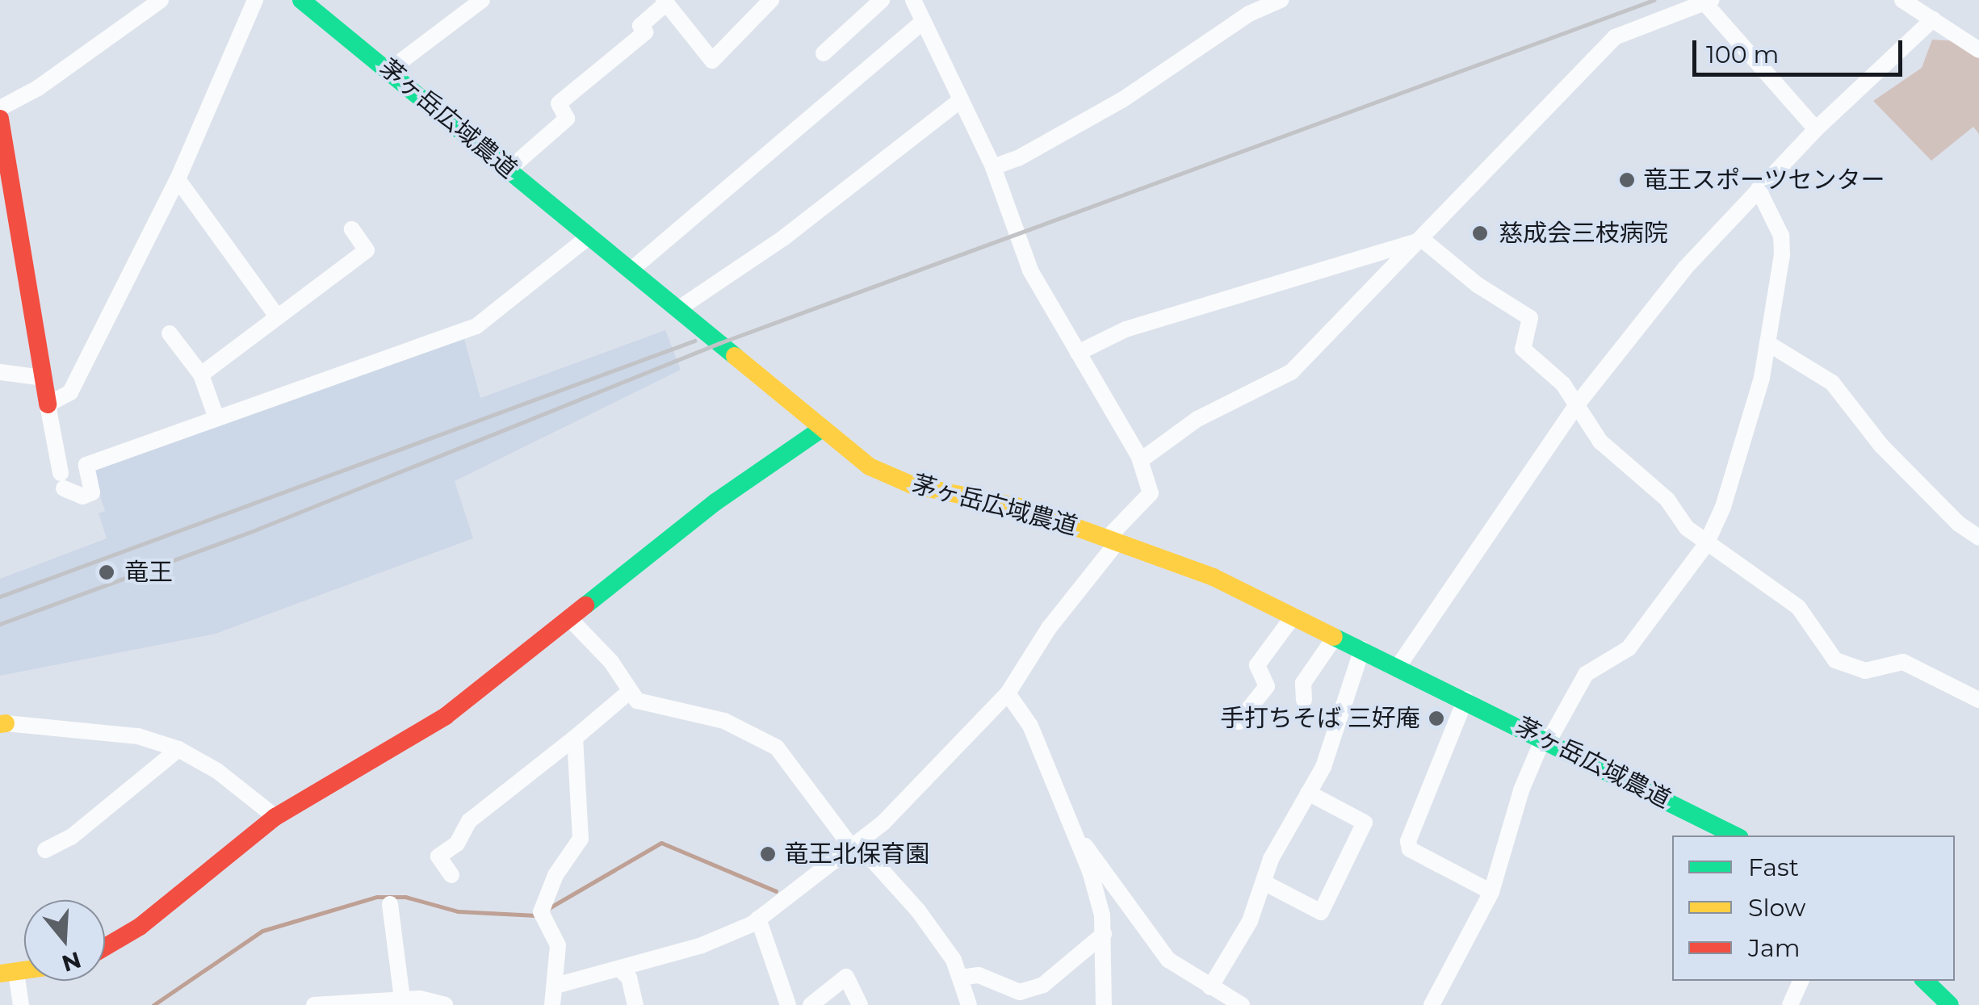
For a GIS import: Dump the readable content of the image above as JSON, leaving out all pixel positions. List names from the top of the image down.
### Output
{
  "streets": {
    "street": ["茅ヶ岳広域農道"]
  },
  "places": [
    "竜王スポーツセンター",
    "慈成会三枝病院",
    "竜王",
    "手打ちそば 三好庵",
    "竜王北保育園"
  ],
  "legend": ["Fast", "Slow", "Jam"],
  "scale_bar": "100 m",
  "north": "bottom"
}
